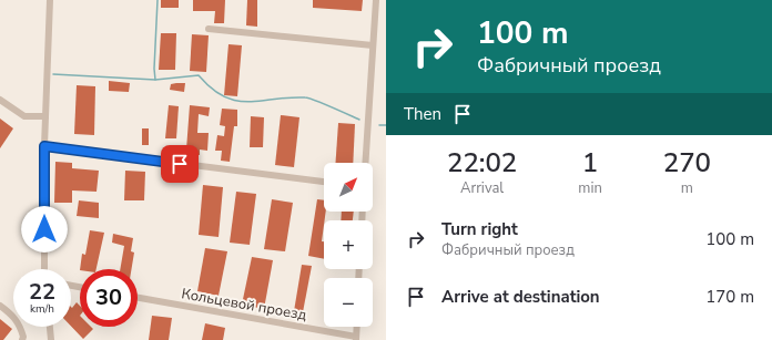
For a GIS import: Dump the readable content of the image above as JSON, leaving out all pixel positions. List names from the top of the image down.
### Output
{
  "streets": {
    "street": ["Кольцевой проезд"]
  },
  "north": "top right",
  "page": {
    "turn": ["100 m", "Фабричный проезд"],
    "then": "Then",
    "eta": [
      "22:02",
      "Arrival",
      "1",
      "min",
      "270",
      "m"
    ],
    "map_buttons": ["+", "−"],
    "list": [
      {
        "name": "Turn right",
        "note": "Фабричный проезд",
        "value": "100 m"
      },
      {
        "name": "Arrive at destination",
        "value": "170 m"
      }
    ],
    "speed": "22 km/h",
    "limit": "30"
  }
}
